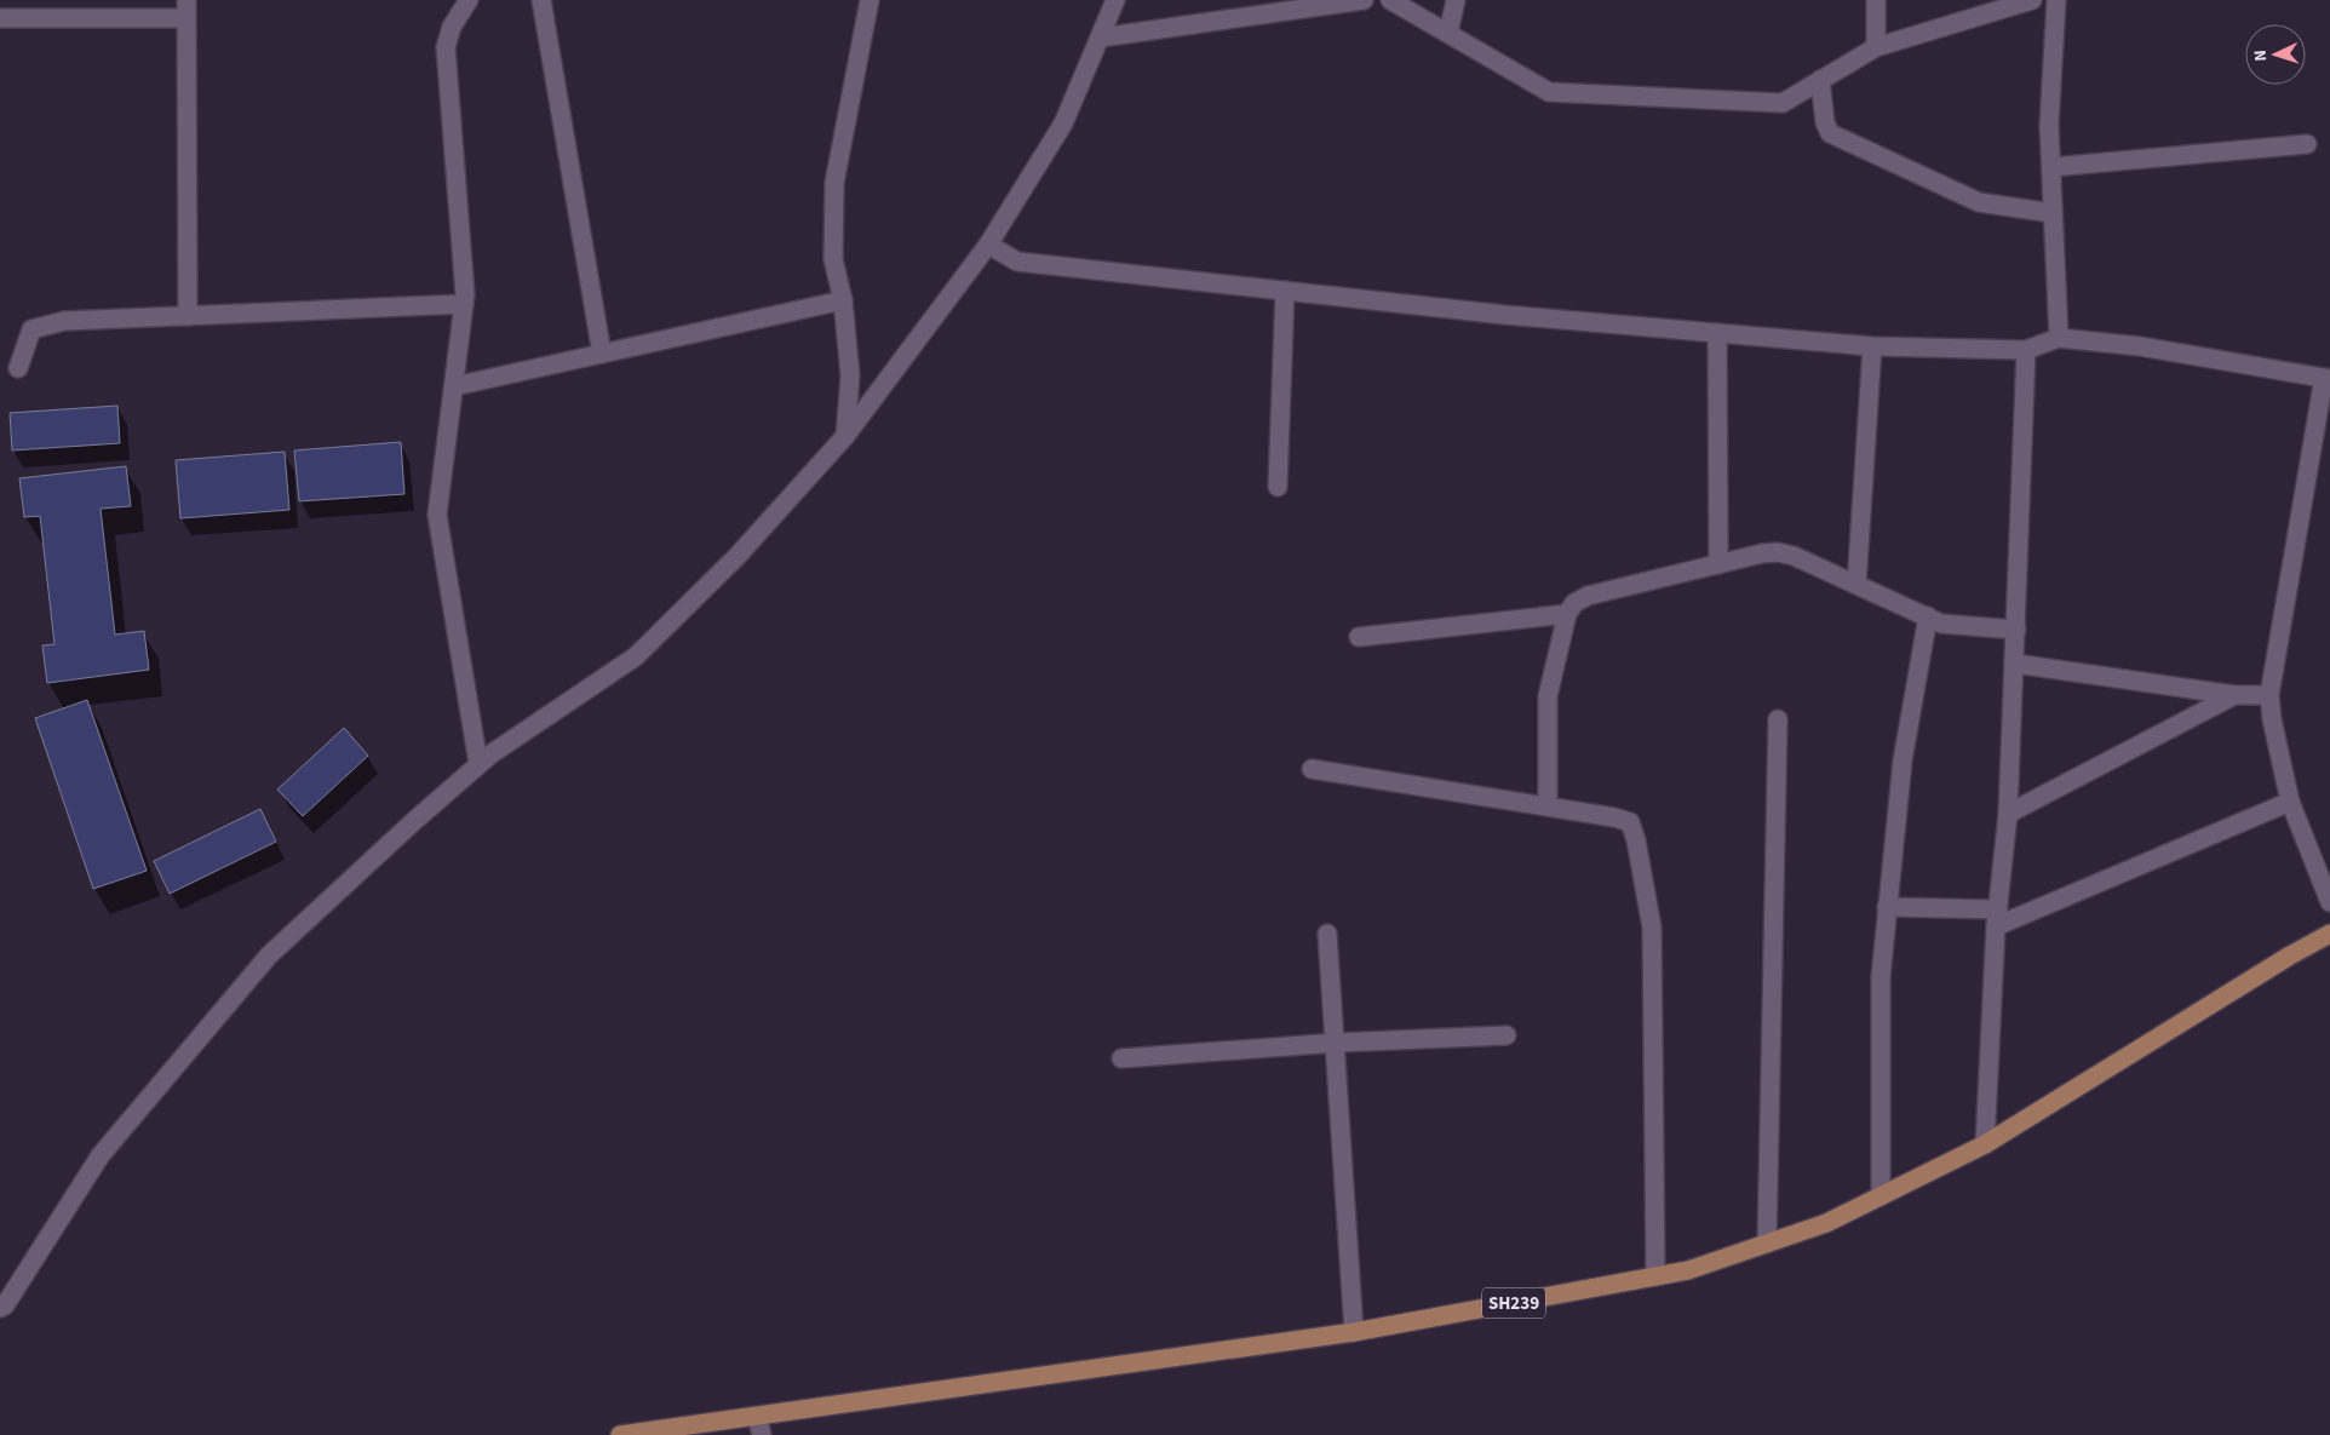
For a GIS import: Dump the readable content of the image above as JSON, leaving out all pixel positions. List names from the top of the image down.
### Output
{
  "streets": {
    "main road": ["SH239"]
  },
  "north": "left"
}
